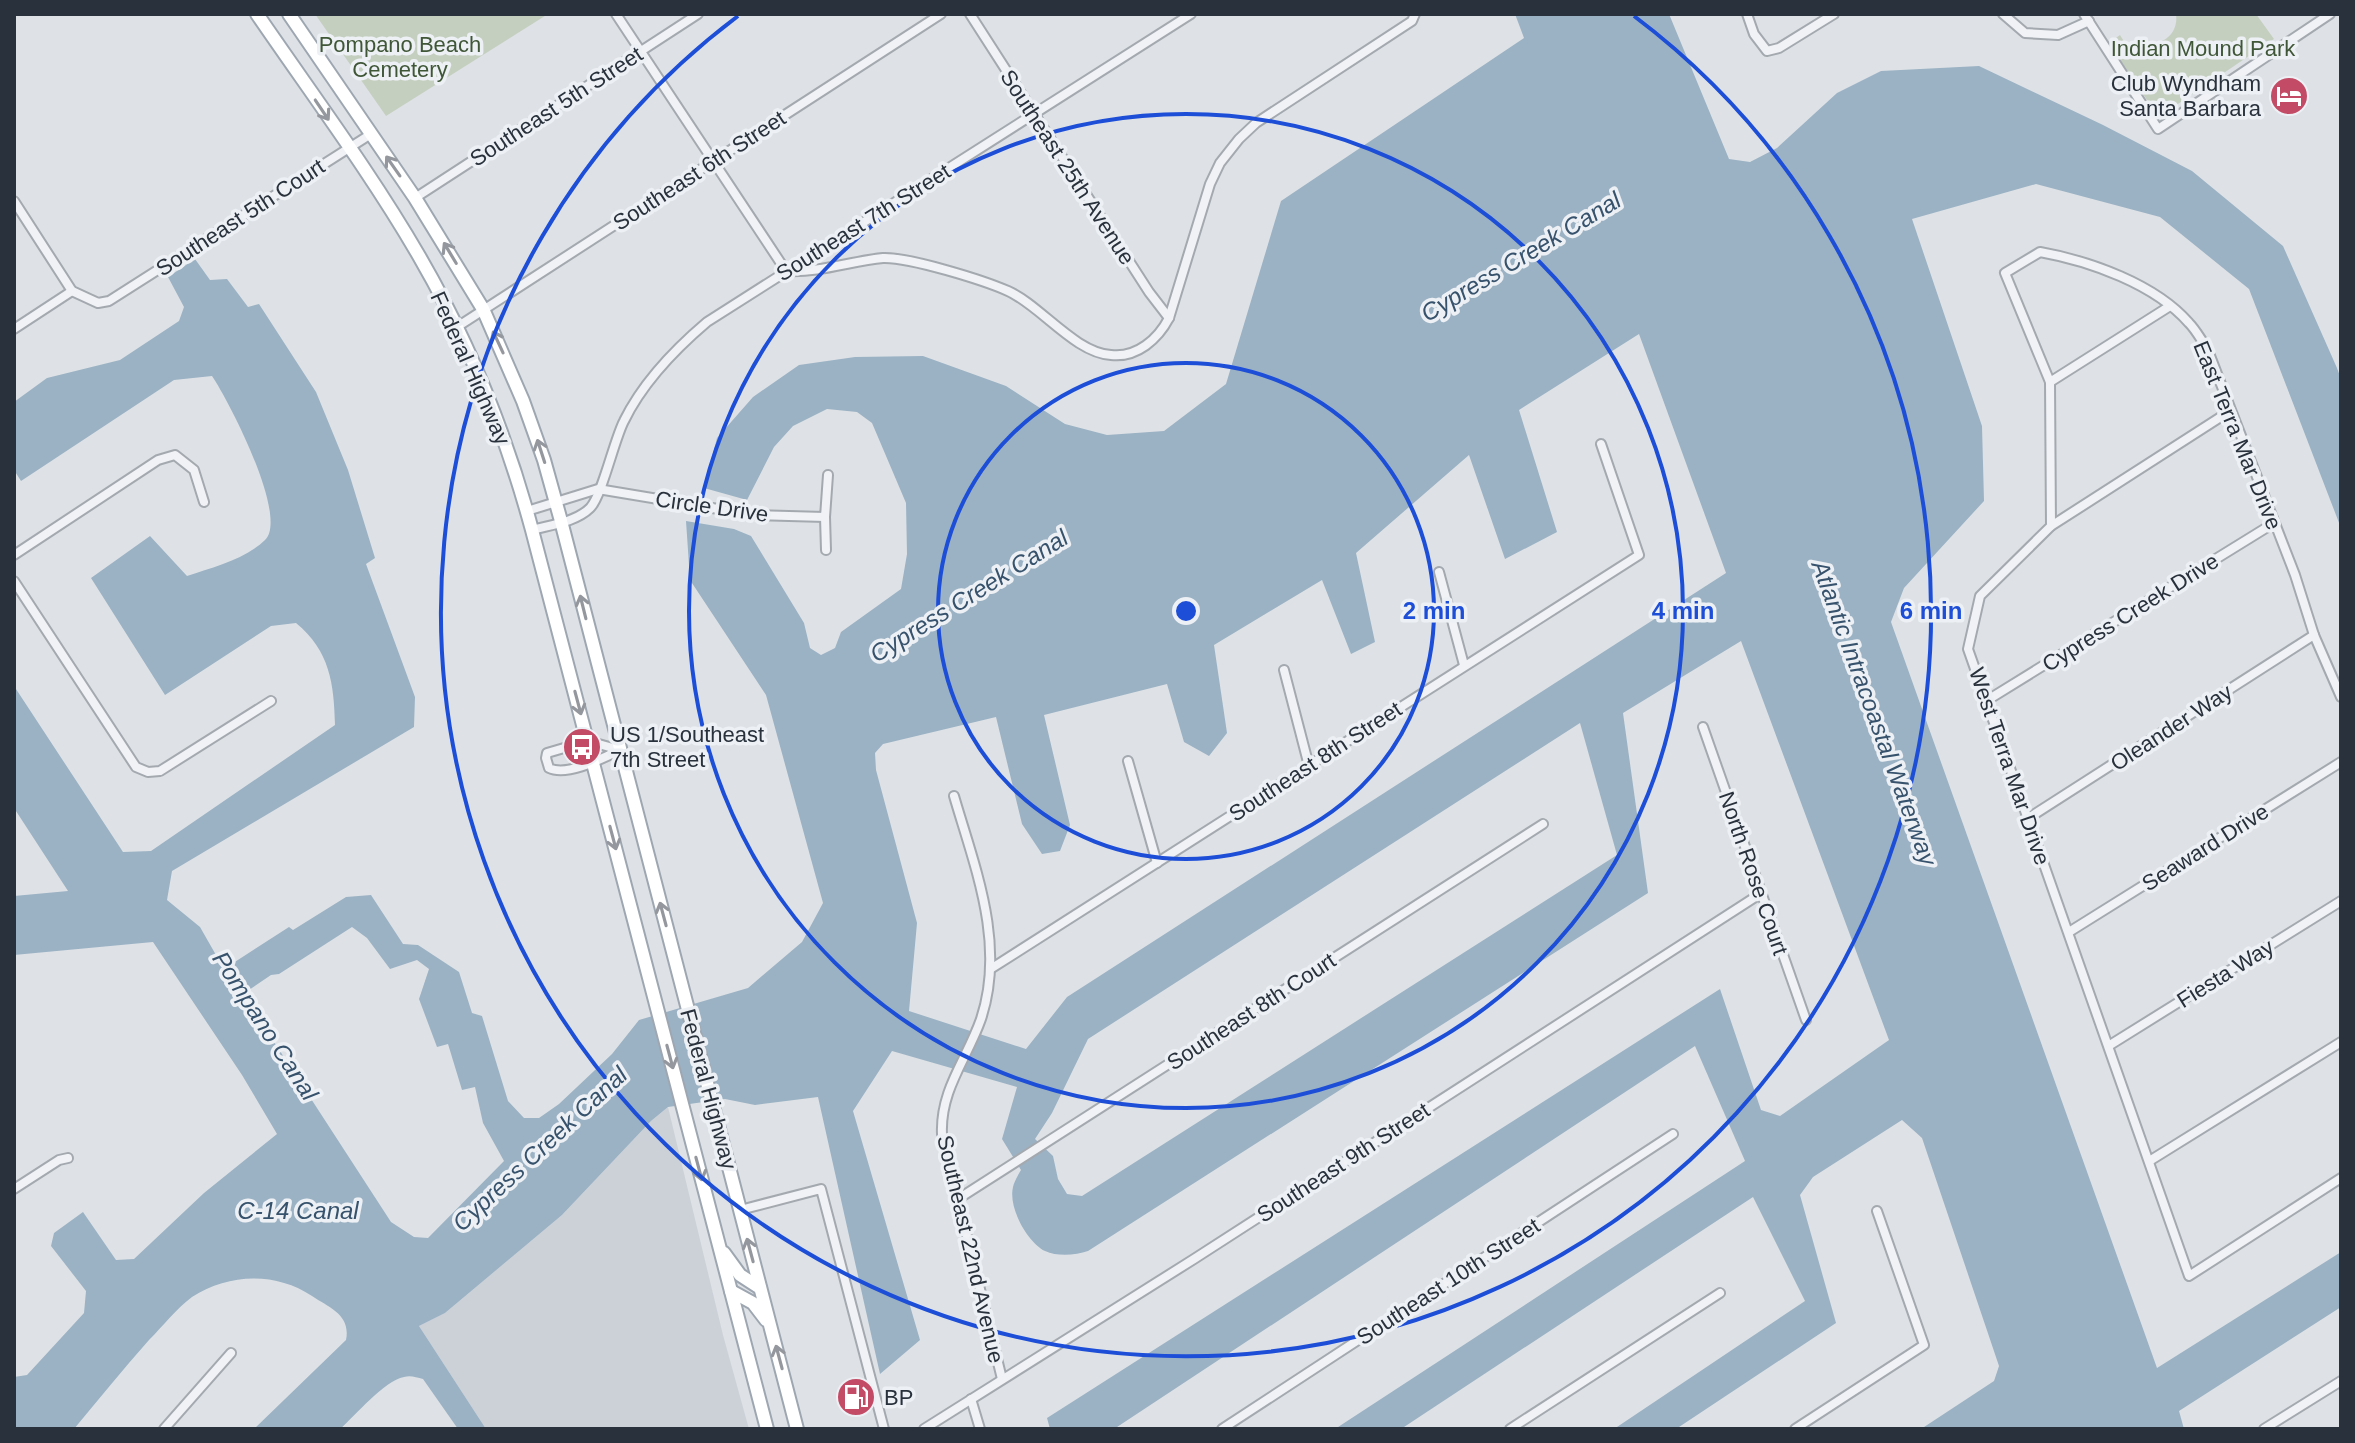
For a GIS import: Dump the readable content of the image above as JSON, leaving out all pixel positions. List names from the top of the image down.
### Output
{
  "streets": {
    "main road": ["Federal Highway"],
    "street": [
      "Southeast 5th Street",
      "Southeast 25th Avenue",
      "Southeast 6th Street",
      "Southeast 5th Court",
      "Southeast 7th Street",
      "East Terra Mar Drive",
      "Circle Drive",
      "Cypress Creek Drive",
      "Oleander Way",
      "Southeast 8th Street",
      "West Terra Mar Drive",
      "Seaward Drive",
      "North Rose Court",
      "Fiesta Way",
      "Southeast 8th Court",
      "Southeast 9th Street",
      "Southeast 22nd Avenue",
      "Southeast 10th Street"
    ]
  },
  "crossings": [
    ["Southeast 5th Street", "Federal Highway"],
    ["Southeast 25th Avenue", "Southeast 7th Street"],
    ["Southeast 6th Street", "Federal Highway"],
    ["Southeast 5th Court", "Federal Highway"],
    ["Southeast 7th Street", "Federal Highway"],
    ["Southeast 7th Street", "Circle Drive"],
    ["East Terra Mar Drive", "Cypress Creek Drive"],
    ["East Terra Mar Drive", "Oleander Way"],
    ["East Terra Mar Drive", "West Terra Mar Drive"],
    ["Cypress Creek Drive", "West Terra Mar Drive"],
    ["Oleander Way", "West Terra Mar Drive"],
    ["Southeast 8th Street", "Southeast 22nd Avenue"],
    ["West Terra Mar Drive", "Seaward Drive"],
    ["West Terra Mar Drive", "Fiesta Way"],
    ["North Rose Court", "Southeast 9th Street"],
    ["Southeast 8th Court", "Southeast 22nd Avenue"],
    ["Southeast 9th Street", "Southeast 22nd Avenue"]
  ],
  "water": [
    "Cypress Creek Canal",
    "Atlantic Intracoastal Waterway",
    "Pompano Canal",
    "C-14 Canal"
  ],
  "parks": ["Pompano Beach Cemetery", "Indian Mound Park"],
  "places": {
    "hotel": ["Club Wyndham Santa Barbara"],
    "bus stop": ["US 1/Southeast 7th Street"],
    "fuel station": ["BP"]
  },
  "rings": ["2 min", "4 min", "6 min"]
}
